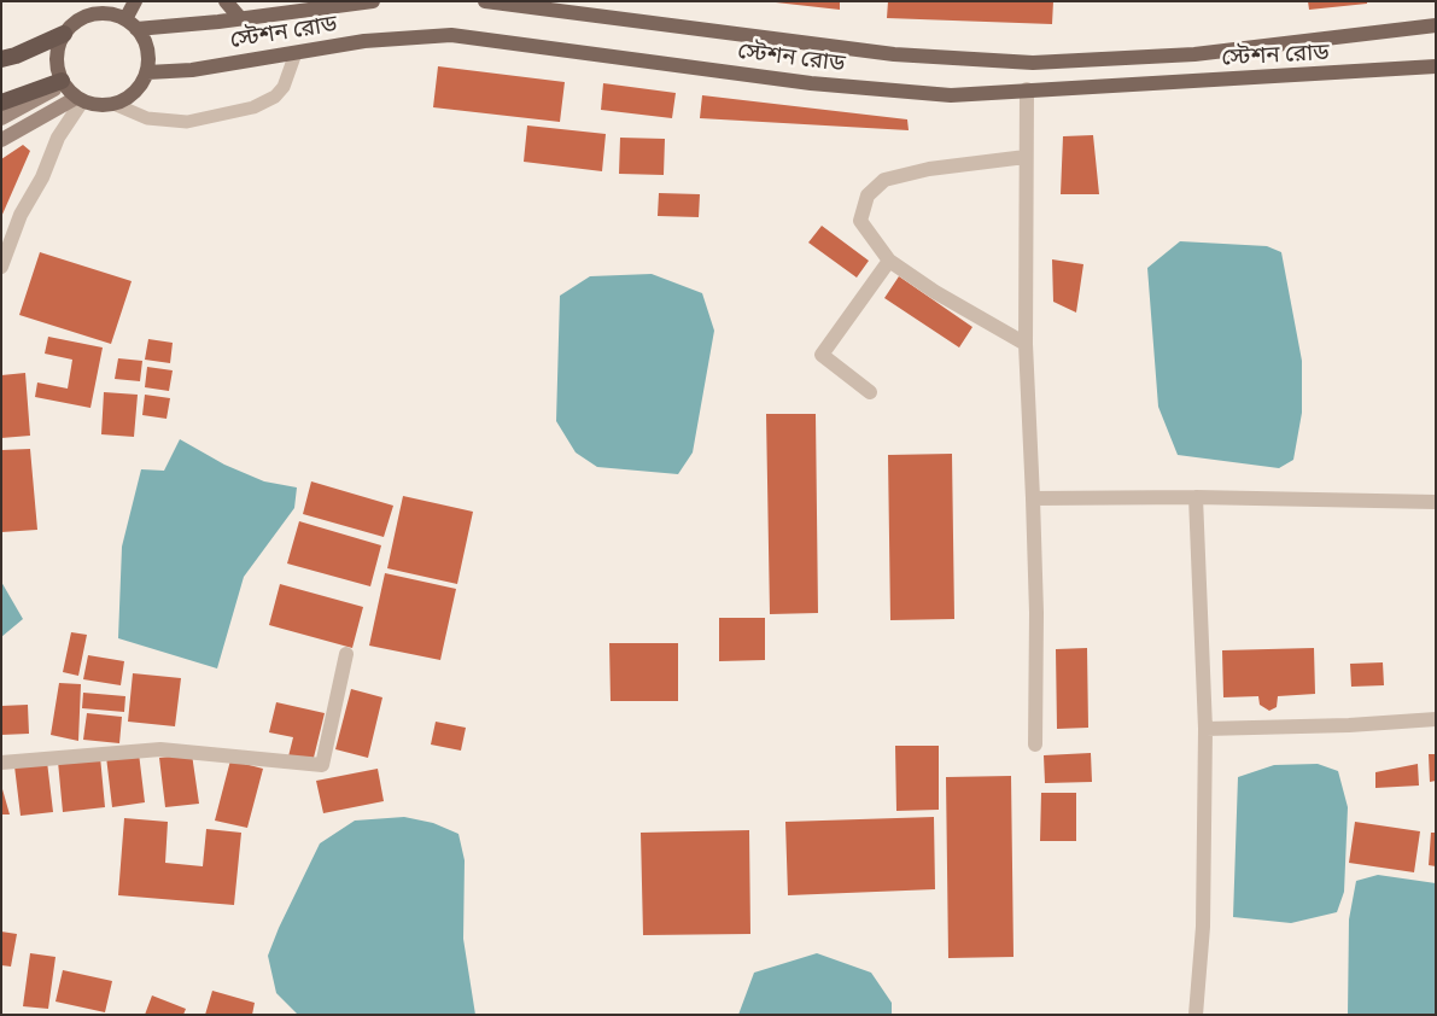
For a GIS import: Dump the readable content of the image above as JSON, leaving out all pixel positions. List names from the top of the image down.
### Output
{
  "streets": {
    "main road": ["স্টেশন রোড"]
  }
}
